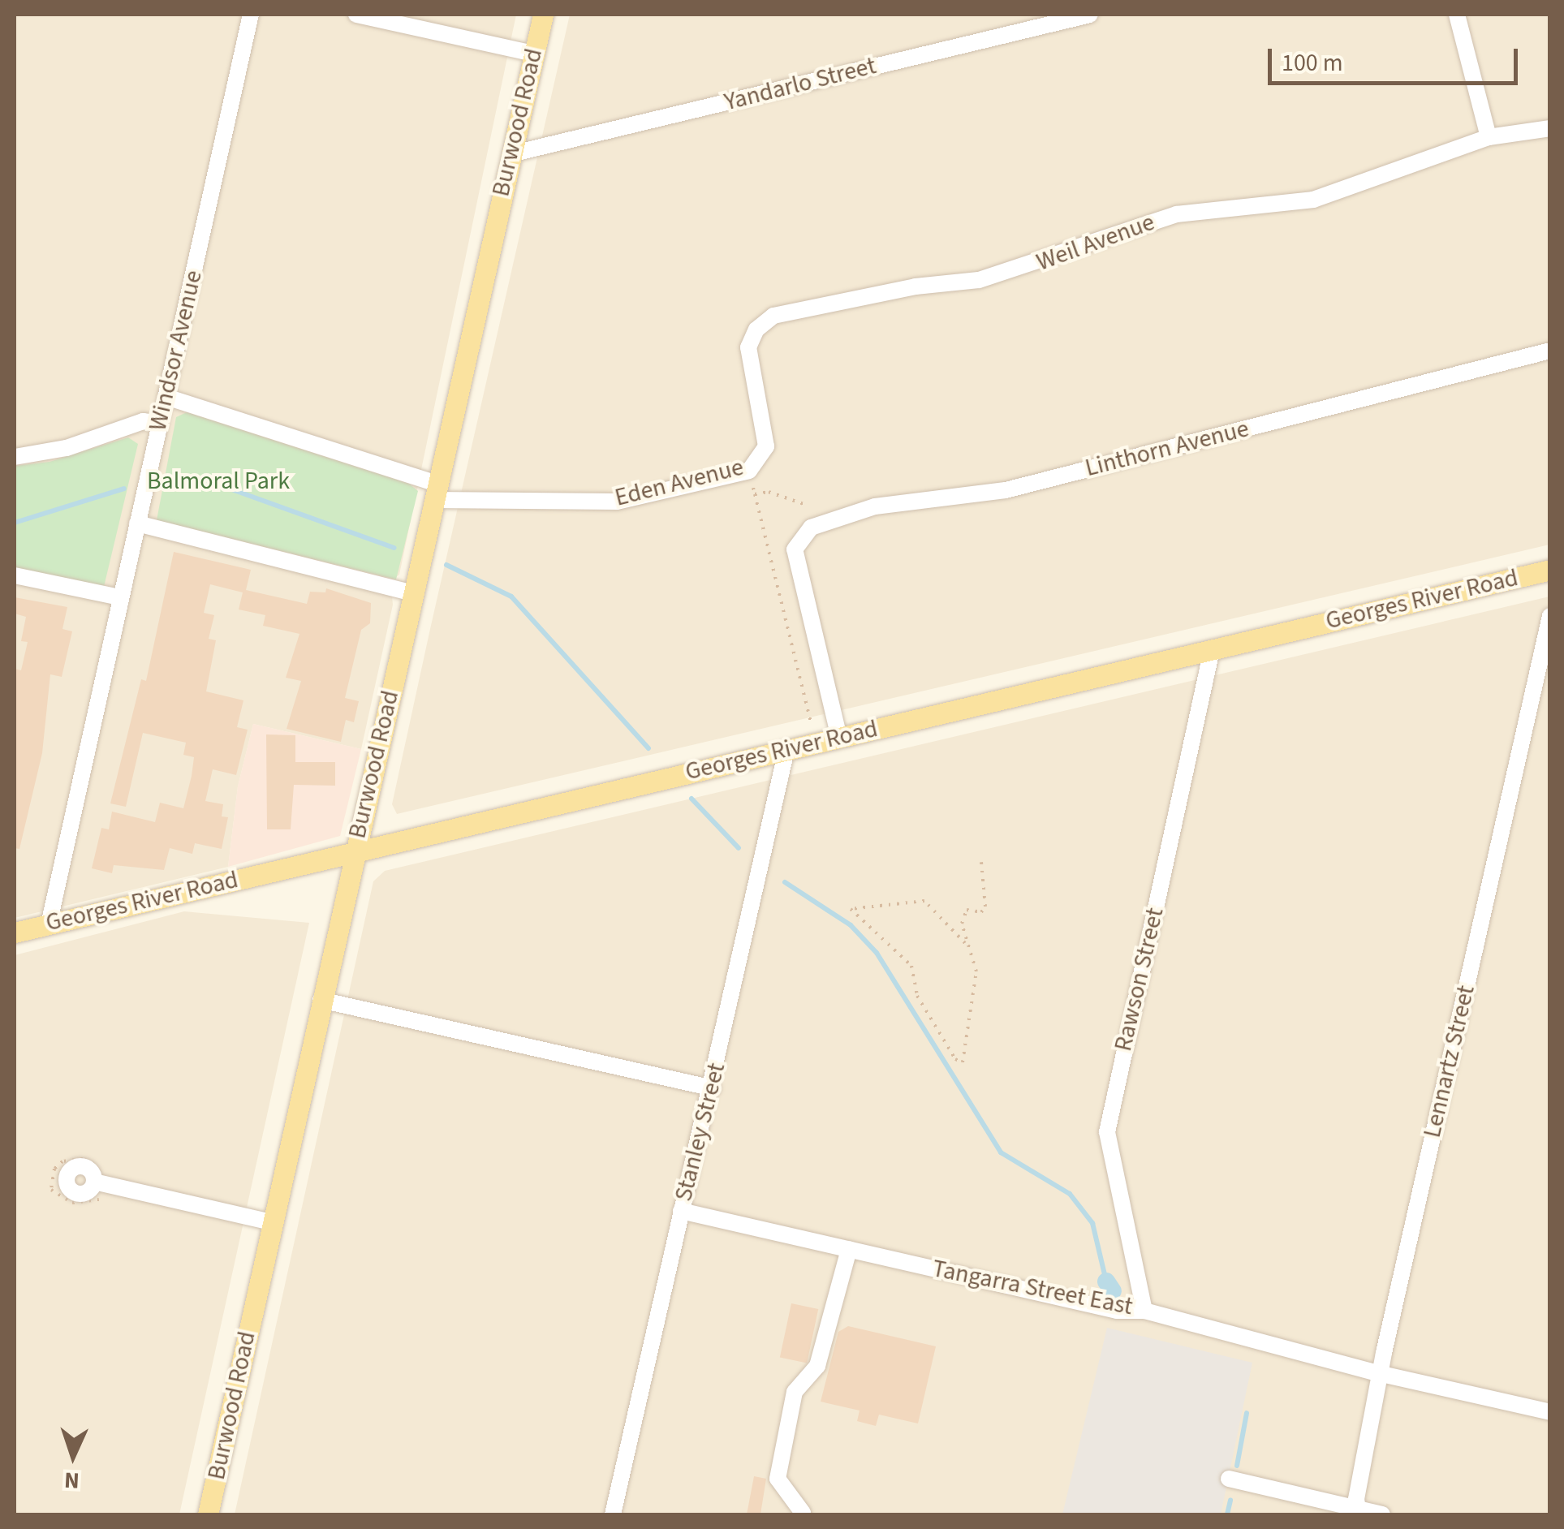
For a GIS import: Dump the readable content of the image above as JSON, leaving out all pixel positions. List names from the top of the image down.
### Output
{
  "streets": {
    "main road": ["Burwood Road", "Georges River Road"],
    "street": [
      "Yandarlo Street",
      "Weil Avenue",
      "Windsor Avenue",
      "Linthorn Avenue",
      "Eden Avenue",
      "Rawson Street",
      "Lennartz Street",
      "Stanley Street",
      "Tangarra Street East"
    ]
  },
  "crossings": [
    ["Yandarlo Street", "Burwood Road"],
    ["Burwood Road", "Eden Avenue"],
    ["Burwood Road", "Georges River Road"],
    ["Weil Avenue", "Eden Avenue"],
    ["Windsor Avenue", "Eden Avenue"],
    ["Windsor Avenue", "Georges River Road"],
    ["Linthorn Avenue", "Georges River Road"],
    ["Georges River Road", "Rawson Street"],
    ["Georges River Road", "Stanley Street"],
    ["Rawson Street", "Tangarra Street East"],
    ["Lennartz Street", "Tangarra Street East"],
    ["Stanley Street", "Tangarra Street East"]
  ],
  "parks": ["Balmoral Park"],
  "scale_bar": "100 m",
  "north": "bottom"
}
